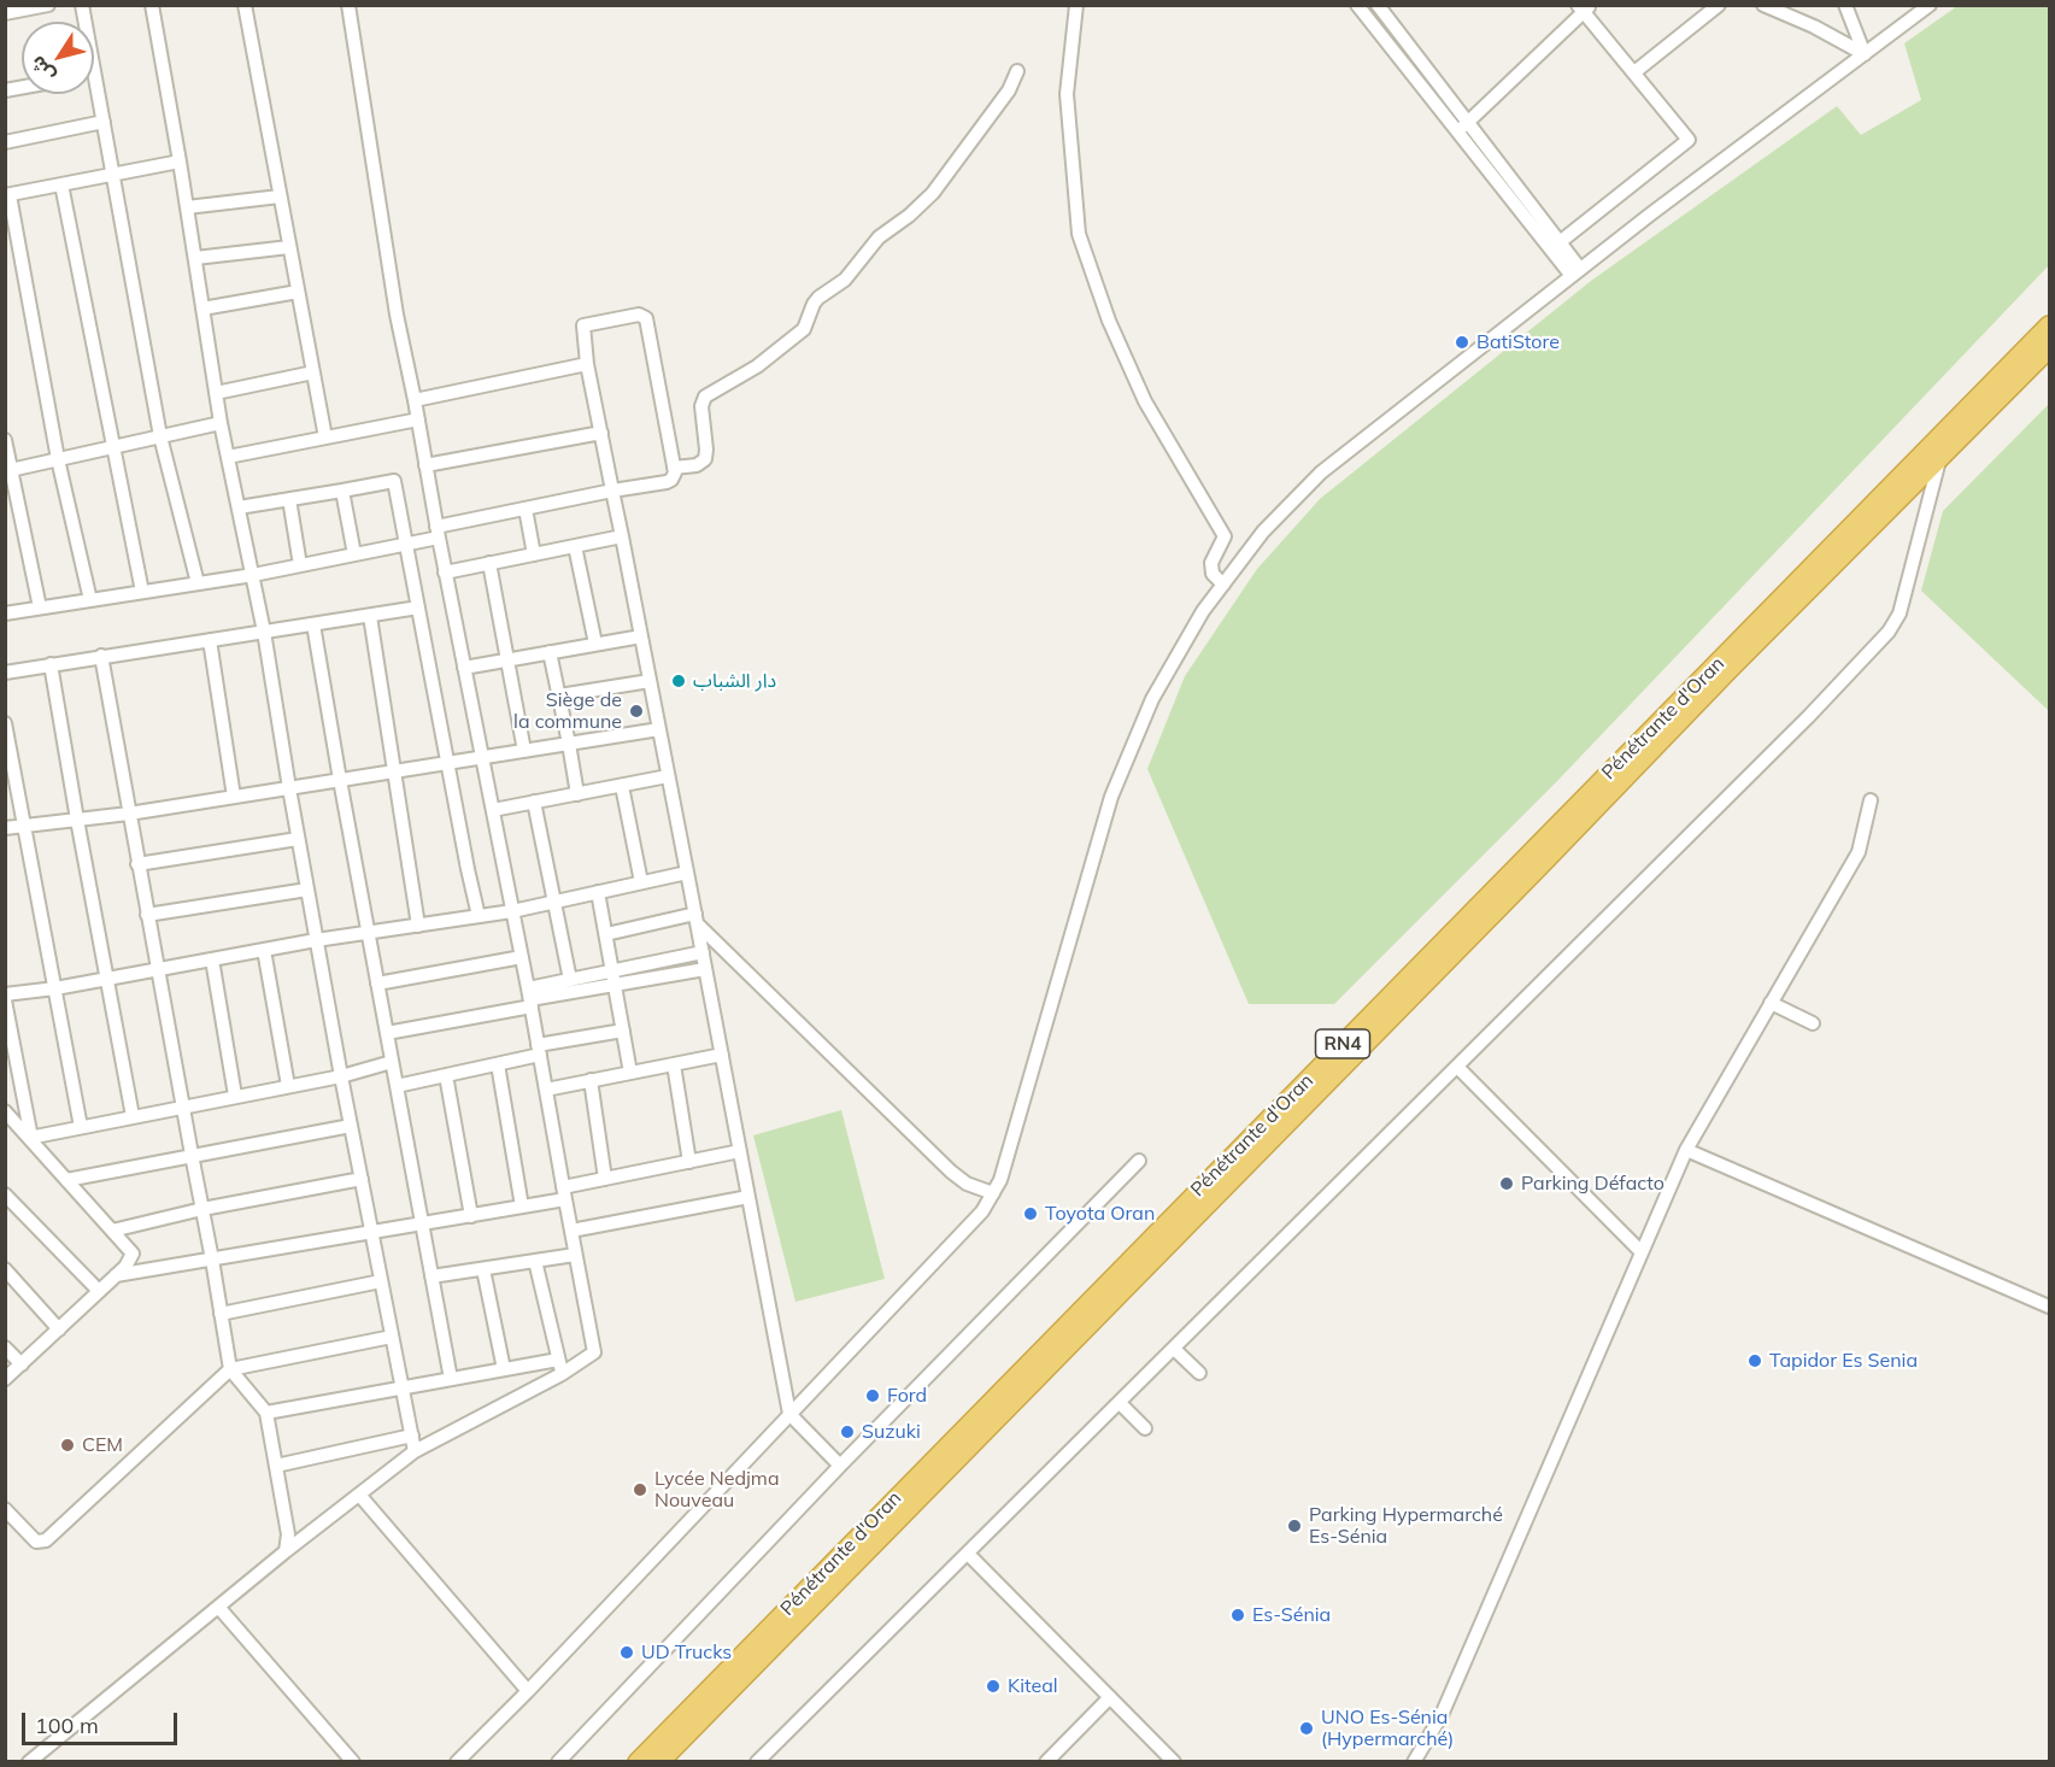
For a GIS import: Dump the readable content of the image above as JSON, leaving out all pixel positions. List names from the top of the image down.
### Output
{
  "streets": {
    "highway": ["Pénétrante d'Oran", "RN4"]
  },
  "places": [
    "BatiStore",
    "دار الشباب",
    "Siège de la commune",
    "Parking Défacto",
    "Toyota Oran",
    "Tapidor Es Senia",
    "Ford",
    "Suzuki",
    "CEM",
    "Lycée Nedjma Nouveau",
    "Parking Hypermarché Es-Sénia",
    "Es-Sénia",
    "UD Trucks",
    "Kiteal",
    "UNO Es-Sénia (Hypermarché)"
  ],
  "scale_bar": "100 m",
  "north": "bottom left"
}
